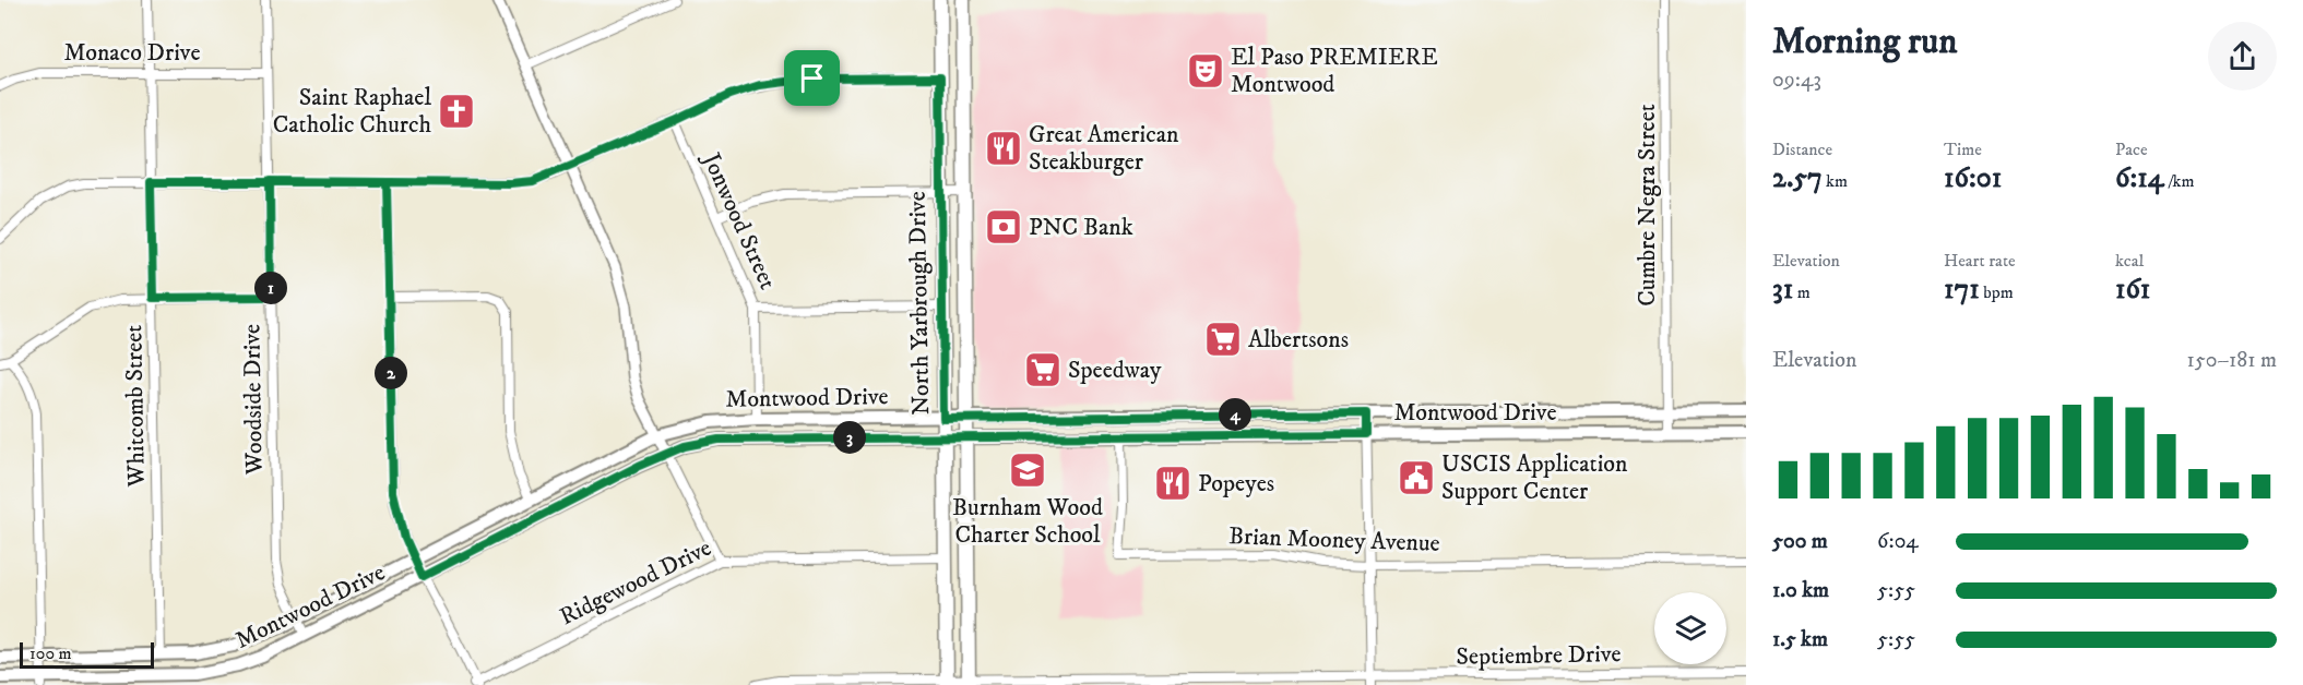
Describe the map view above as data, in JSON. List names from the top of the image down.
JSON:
{
  "streets": {
    "main road": ["North Yarbrough Drive", "Montwood Drive"],
    "street": [
      "Monaco Drive",
      "Cumbre Negra Street",
      "Jonwood Street",
      "Woodside Drive",
      "Whitcomb Street",
      "Brian Mooney Avenue",
      "Ridgewood Drive",
      "Septiembre Drive"
    ]
  },
  "crossings": [
    ["Monaco Drive", "Woodside Drive"],
    ["Monaco Drive", "Whitcomb Street"],
    ["Cumbre Negra Street", "Montwood Drive"],
    ["Jonwood Street", "Montwood Drive"],
    ["North Yarbrough Drive", "Montwood Drive"],
    ["North Yarbrough Drive", "Ridgewood Drive"],
    ["North Yarbrough Drive", "Septiembre Drive"],
    ["Montwood Drive", "Woodside Drive"],
    ["Montwood Drive", "Whitcomb Street"],
    ["Montwood Drive", "Brian Mooney Avenue"]
  ],
  "places": {
    "theatre": ["El Paso PREMIERE Montwood"],
    "church": ["Saint Raphael Catholic Church"],
    "restaurant": ["Great American Steakburger", "Popeyes"],
    "bank": ["PNC Bank"],
    "supermarket": ["Albertsons", "Speedway"],
    "school or university": ["Burnham Wood Charter School"],
    "public building": ["USCIS Application Support Center"]
  },
  "scale_bar": "100 m",
  "page": {
    "heading": ["Morning run", "09:43"],
    "stats": [
      ["Distance", "2.57 km"],
      ["Time", "16:01"],
      ["Pace", "6:14 /km"],
      ["Elevation", "31 m"],
      ["Heart rate", "171 bpm"],
      ["kcal", "161"]
    ],
    "pins": [
      "1",
      "2",
      "4",
      "3"
    ],
    "chart": ["Elevation", "150–181 m"],
    "list": [
      {
        "name": "500 m",
        "note": "6:04"
      },
      {
        "name": "1.0 km",
        "note": "5:55"
      },
      {
        "name": "1.5 km",
        "note": "5:55"
      }
    ],
    "scale": "100 m"
  }
}
